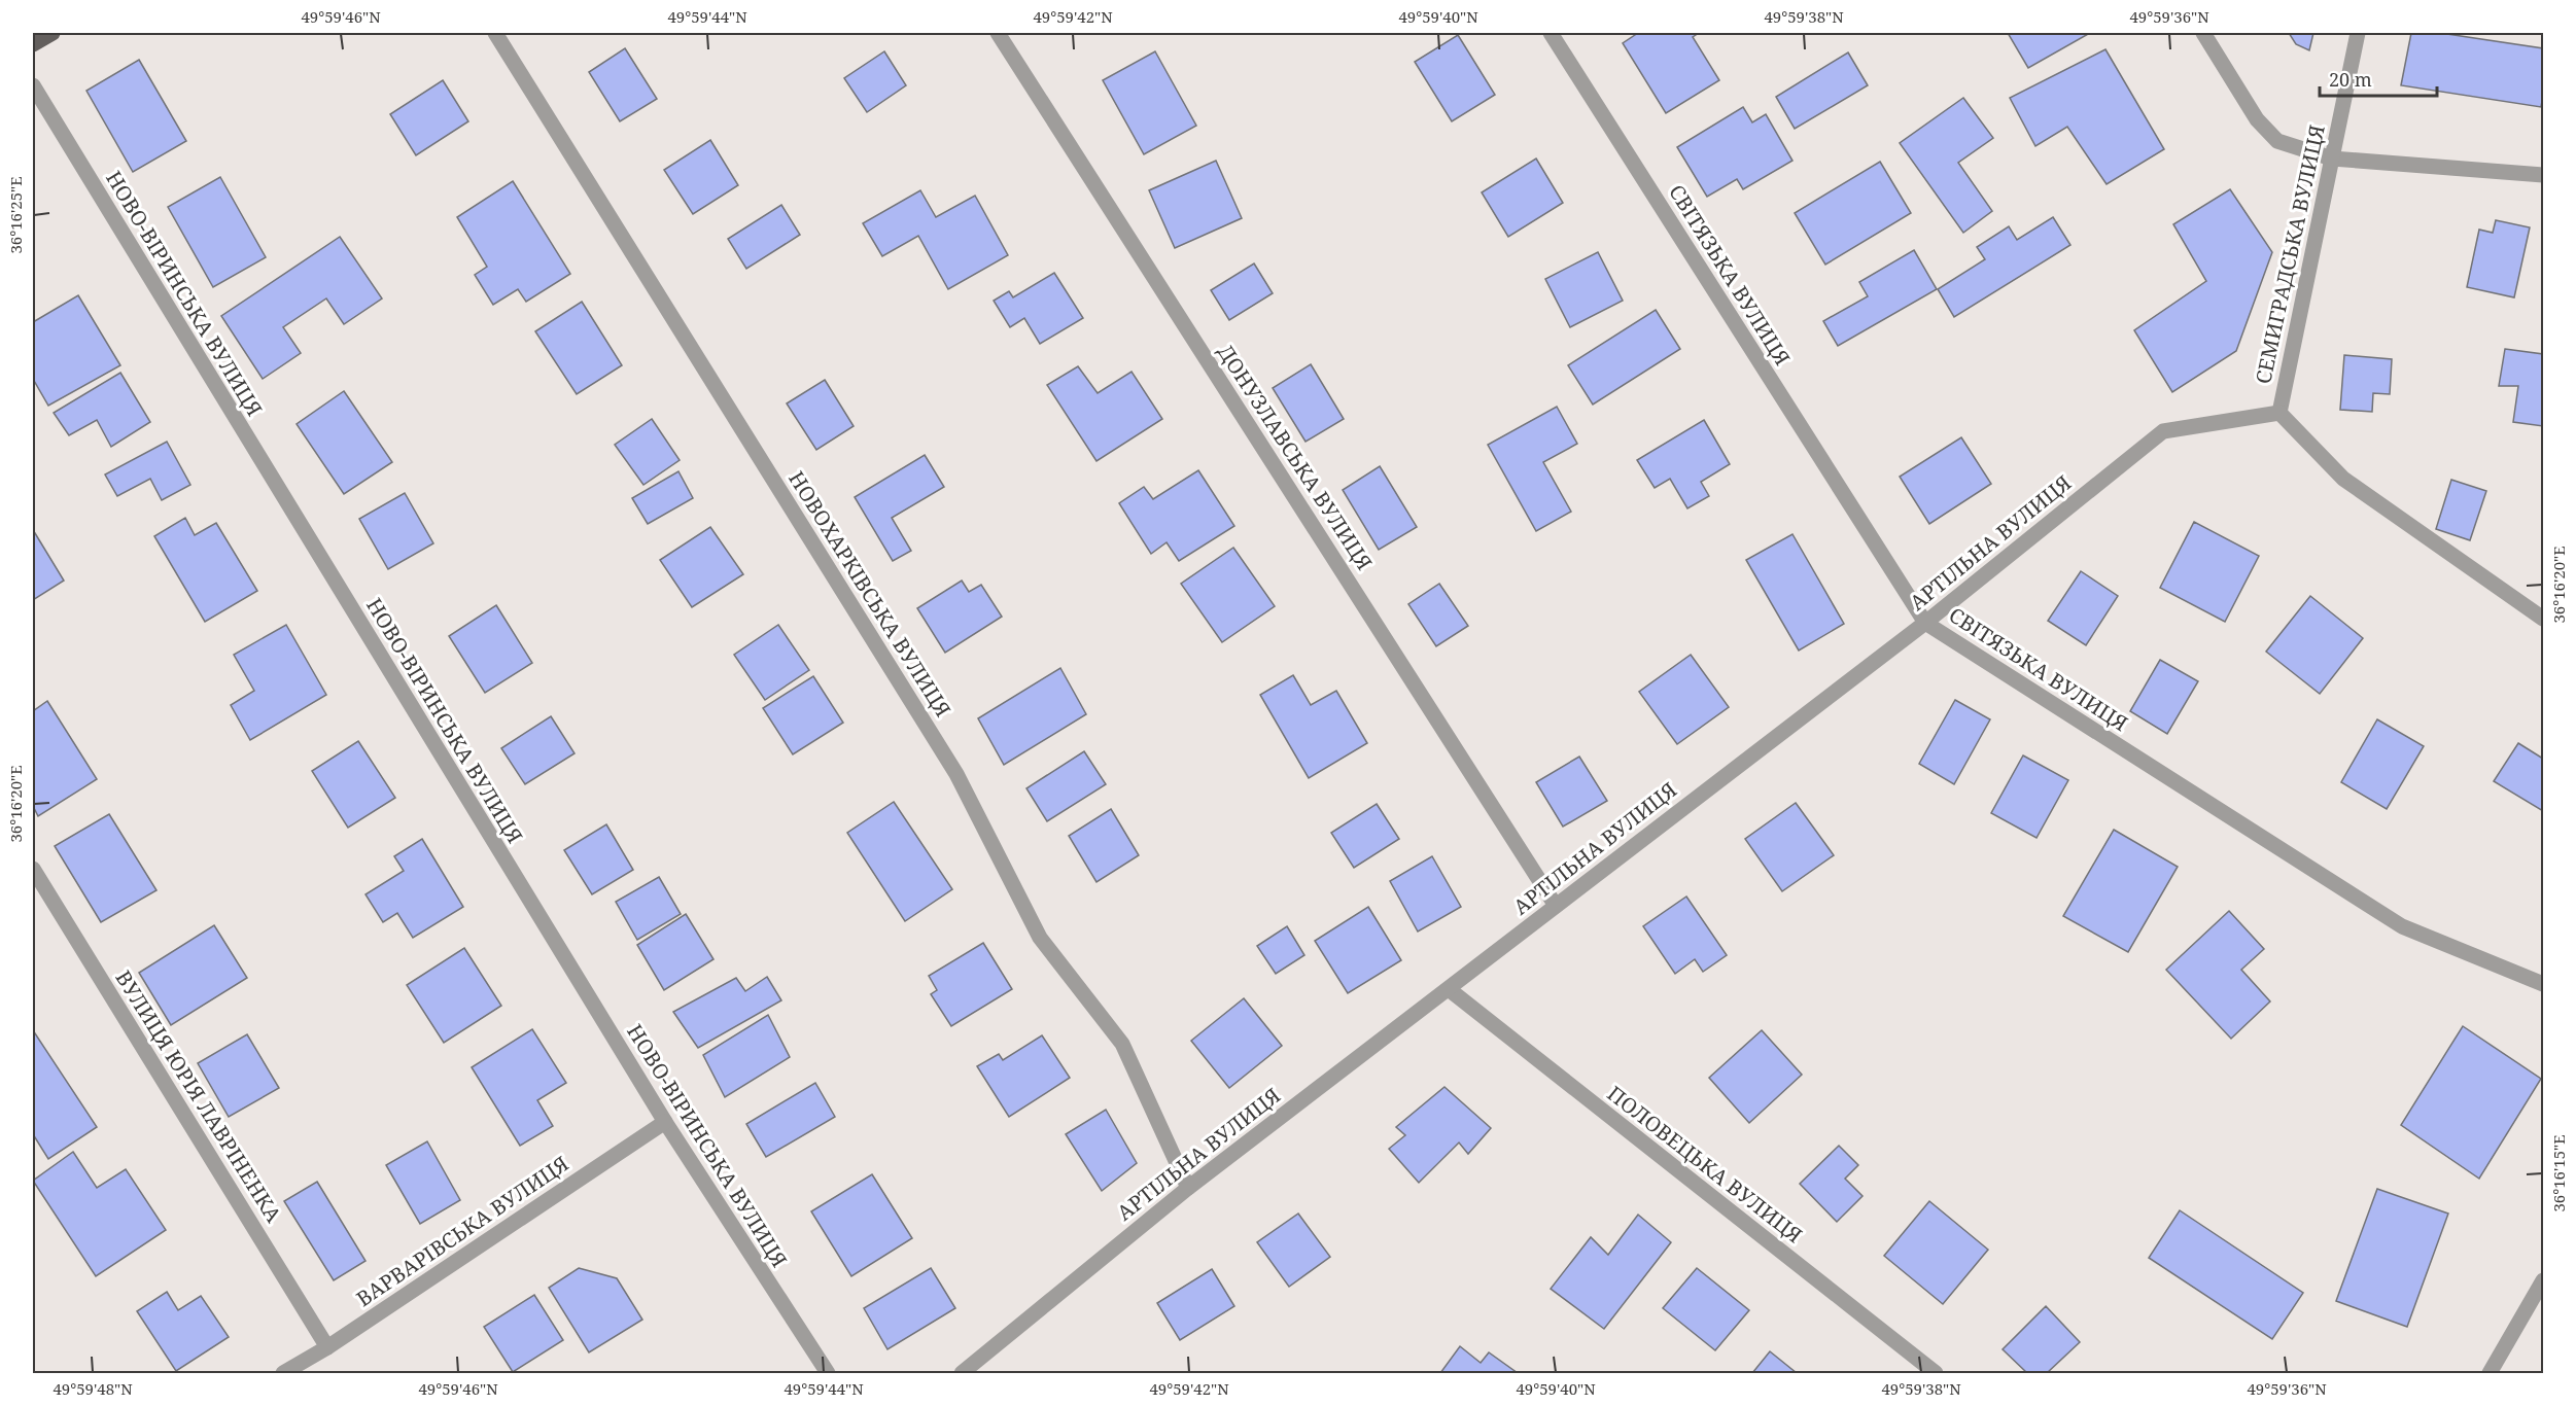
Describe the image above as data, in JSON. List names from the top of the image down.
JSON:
{
  "streets": {
    "street": [
      "СЕМИГРАДСЬКА ВУЛИЦЯ",
      "СВІТЯЗЬКА ВУЛИЦЯ",
      "НОВО-ВІРИНСЬКА ВУЛИЦЯ",
      "ДОНУЗЛАВСЬКА ВУЛИЦЯ",
      "АРТІЛЬНА ВУЛИЦЯ",
      "НОВОХАРКІВСЬКА ВУЛИЦЯ",
      "ВУЛИЦЯ ЮРІЯ ЛАВРІНЕНКА",
      "ПОЛОВЕЦЬКА ВУЛИЦЯ",
      "ВАРВАРІВСЬКА ВУЛИЦЯ"
    ]
  },
  "crossings": [
    ["СЕМИГРАДСЬКА ВУЛИЦЯ", "АРТІЛЬНА ВУЛИЦЯ"],
    ["СВІТЯЗЬКА ВУЛИЦЯ", "АРТІЛЬНА ВУЛИЦЯ"],
    ["НОВО-ВІРИНСЬКА ВУЛИЦЯ", "ВАРВАРІВСЬКА ВУЛИЦЯ"],
    ["ДОНУЗЛАВСЬКА ВУЛИЦЯ", "АРТІЛЬНА ВУЛИЦЯ"],
    ["АРТІЛЬНА ВУЛИЦЯ", "НОВОХАРКІВСЬКА ВУЛИЦЯ"],
    ["АРТІЛЬНА ВУЛИЦЯ", "ПОЛОВЕЦЬКА ВУЛИЦЯ"],
    ["ВУЛИЦЯ ЮРІЯ ЛАВРІНЕНКА", "ВАРВАРІВСЬКА ВУЛИЦЯ"]
  ],
  "scale_bar": "20 m",
  "coordinates": [
    "49°59'46\"N",
    "49°59'44\"N",
    "49°59'42\"N",
    "49°59'40\"N",
    "49°59'38\"N",
    "49°59'36\"N",
    "36°16'25\"E",
    "36°16'20\"E",
    "36°16'15\"E",
    "49°59'48\"N"
  ]
}
